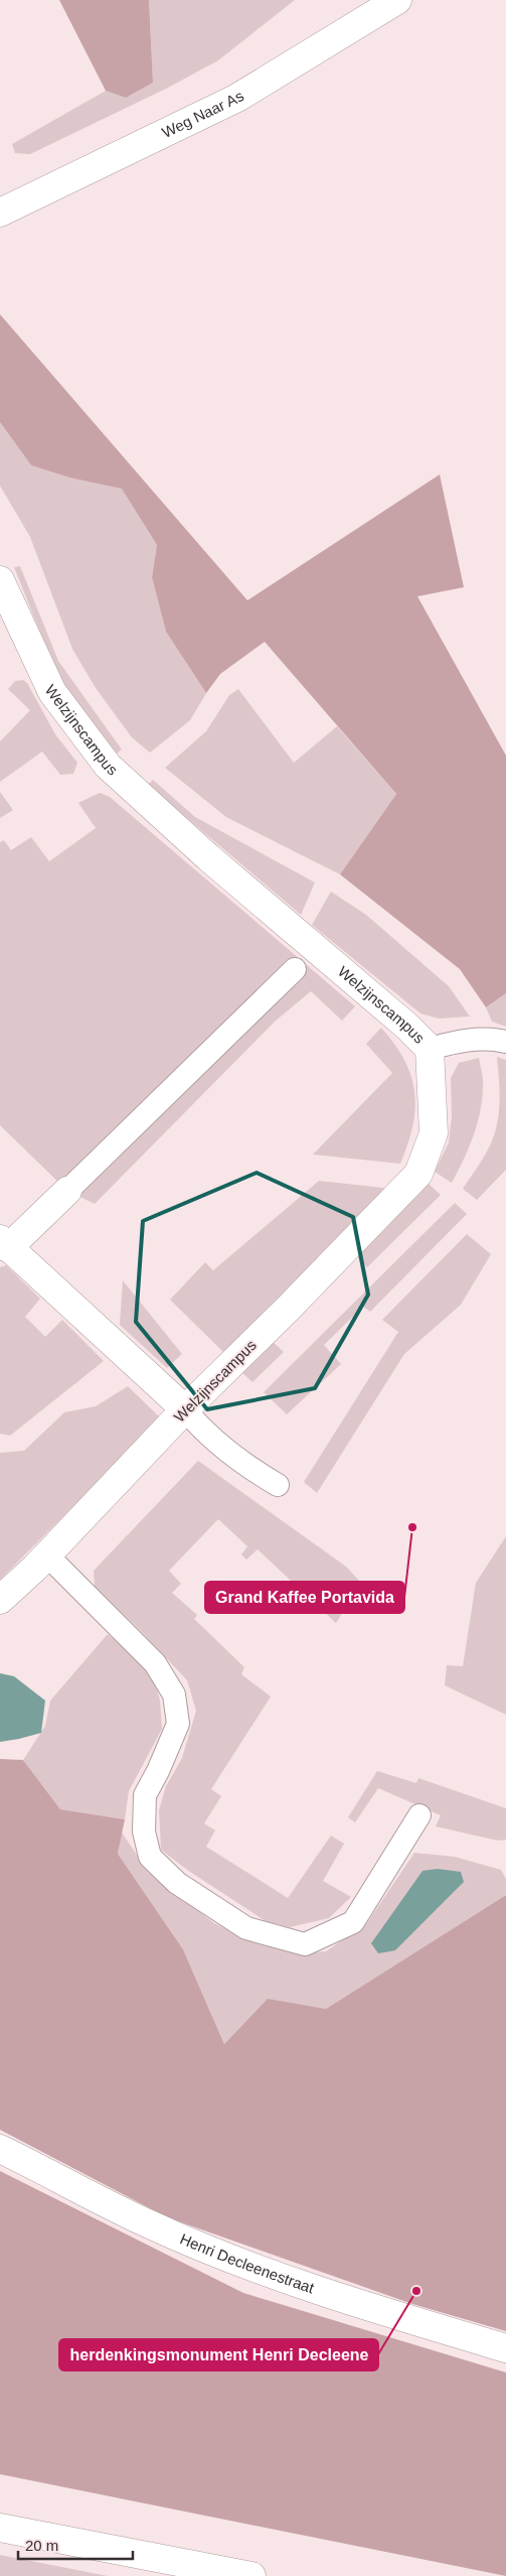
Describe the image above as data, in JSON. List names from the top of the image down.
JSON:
{
  "streets": {
    "street": ["Weg Naar As", "Welzijnscampus", "Henri Decleenestraat"]
  },
  "places": ["Grand Kaffee Portavida", "herdenkingsmonument Henri Decleene"],
  "scale_bar": "20 m"
}
